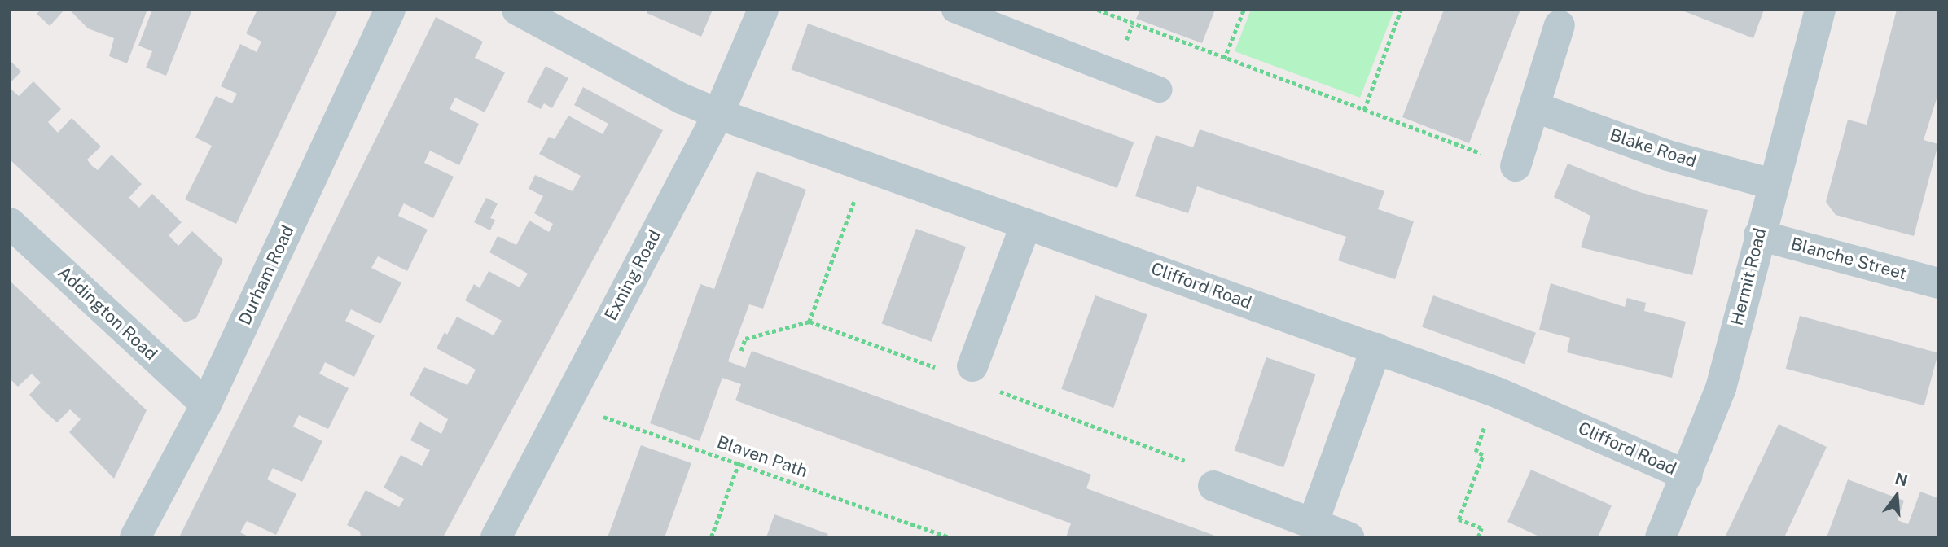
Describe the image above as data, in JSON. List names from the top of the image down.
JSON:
{
  "streets": {
    "street": [
      "Blake Road",
      "Blanche Street",
      "Durham Road",
      "Exning Road",
      "Hermit Road",
      "Clifford Road",
      "Addington Road"
    ],
    "path": ["Blaven Path"]
  },
  "crossings": [
    ["Blake Road", "Hermit Road"],
    ["Blanche Street", "Hermit Road"],
    ["Durham Road", "Addington Road"],
    ["Exning Road", "Clifford Road"],
    ["Exning Road", "Blaven Path"],
    ["Hermit Road", "Clifford Road"]
  ],
  "north": "top"
}
